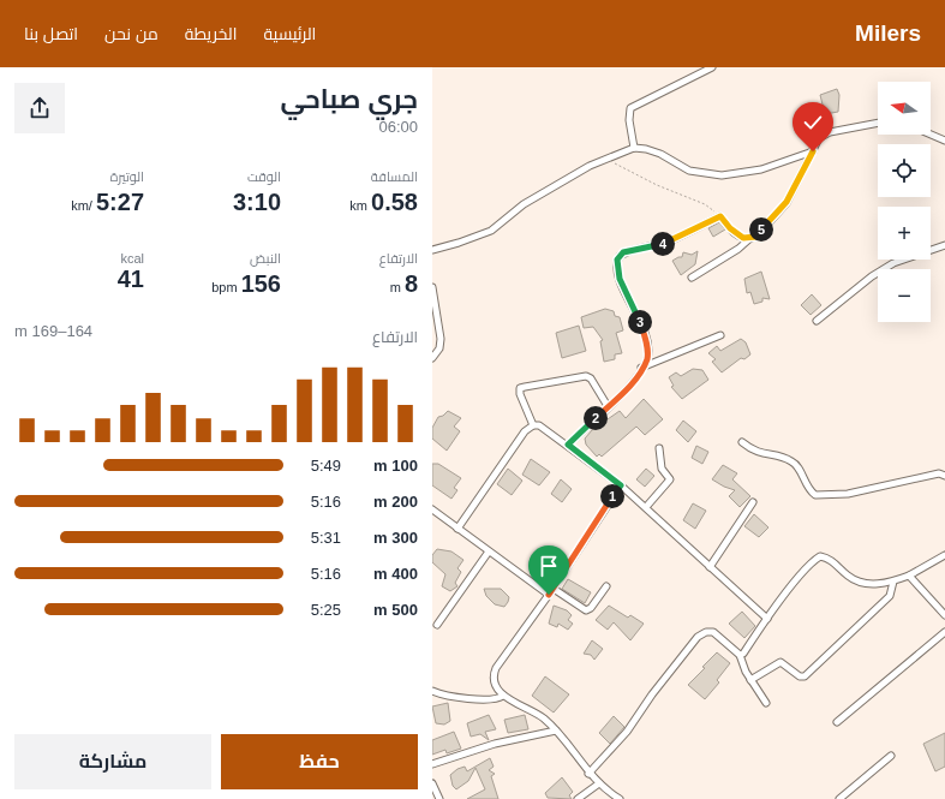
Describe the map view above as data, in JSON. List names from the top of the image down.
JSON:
{
  "north": "left",
  "page": {
    "header": "Milers",
    "nav": [
      "الرئيسية",
      "الخريطة",
      "من نحن",
      "اتصل بنا"
    ],
    "heading": ["جري صباحي", "06:00"],
    "map_buttons": ["+", "−"],
    "stats": [
      ["المسافة", "0.58 km"],
      ["الوقت", "3:10"],
      ["الوتيرة", "5:27 /km"],
      ["الارتفاع", "8 m"],
      ["النبض", "156 bpm"],
      ["kcal", "41"]
    ],
    "pins": [
      "5",
      "4",
      "3",
      "2",
      "1"
    ],
    "chart": ["الارتفاع", "164–169 m"],
    "list": [
      {
        "name": "100 m",
        "note": "5:49"
      },
      {
        "name": "200 m",
        "note": "5:16"
      },
      {
        "name": "300 m",
        "note": "5:31"
      },
      {
        "name": "400 m",
        "note": "5:16"
      },
      {
        "name": "500 m",
        "note": "5:25"
      }
    ],
    "buttons": ["حفظ", "مشاركة"]
  }
}
